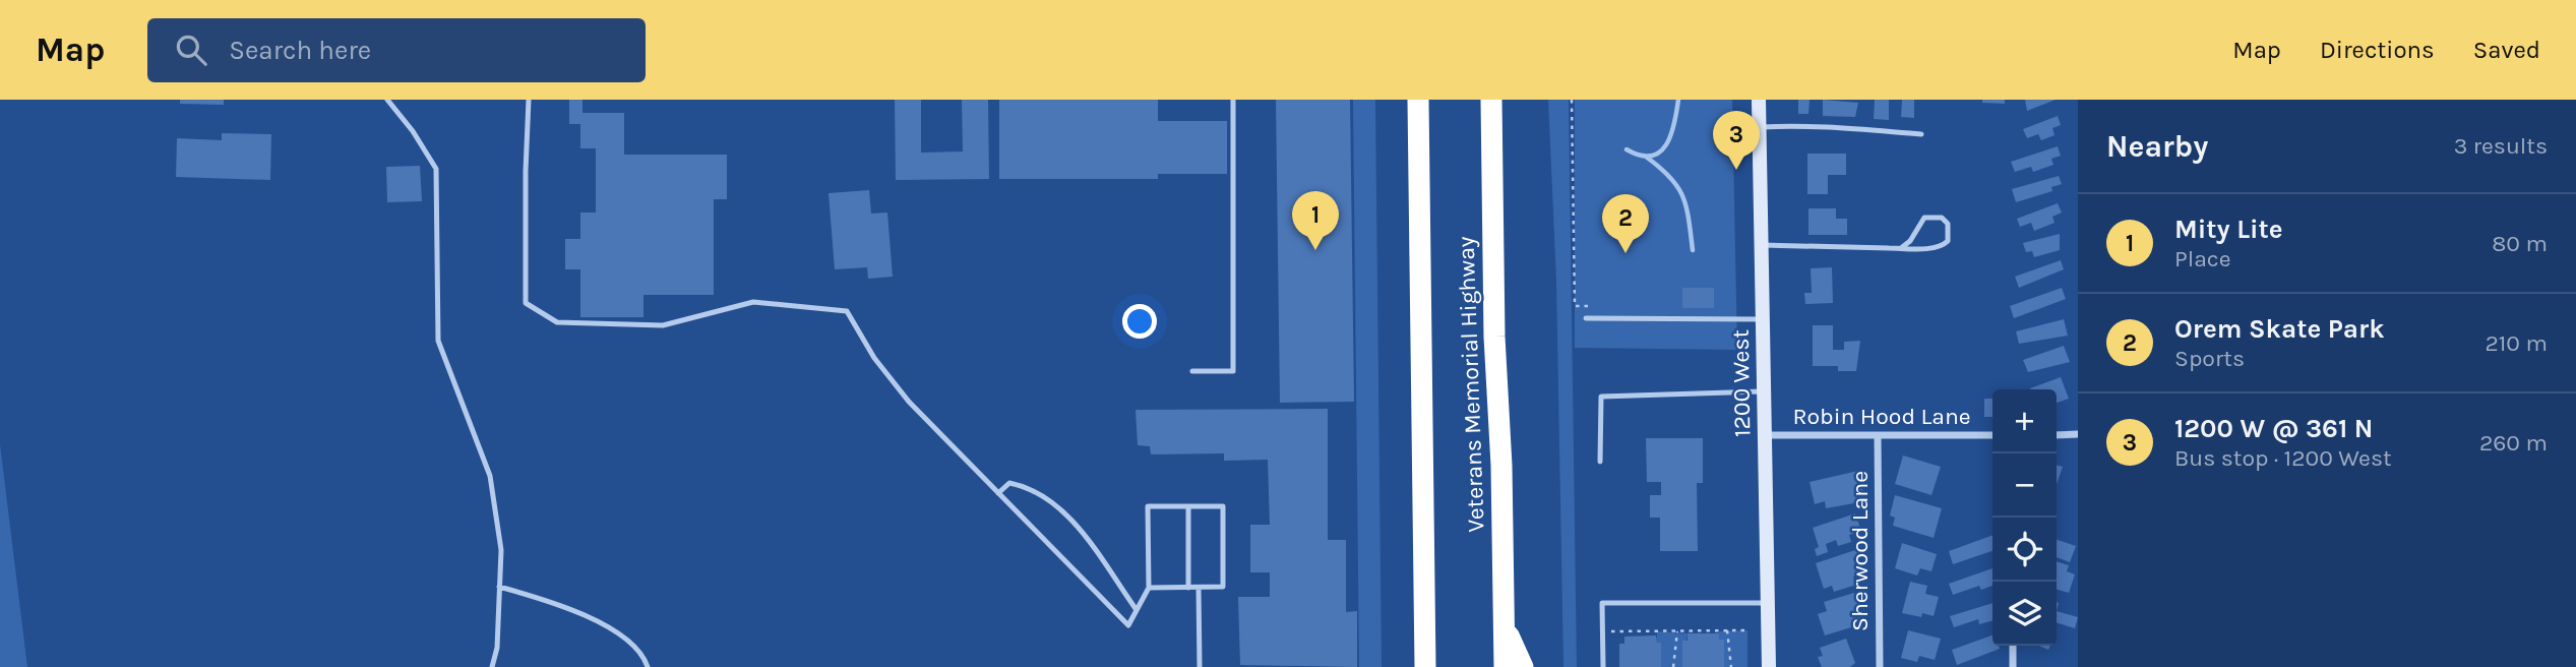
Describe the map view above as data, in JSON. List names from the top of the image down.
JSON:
{
  "streets": {
    "highway": ["Veterans Memorial Highway"],
    "street": ["1200 West", "Robin Hood Lane", "Sherwood Lane"]
  },
  "crossings": [
    ["1200 West", "Robin Hood Lane"],
    ["Robin Hood Lane", "Sherwood Lane"]
  ],
  "page": {
    "header": "Map",
    "search": "Search here",
    "nav": ["Map", "Directions", "Saved"],
    "heading": ["Nearby", "3 results"],
    "pins": ["3", "1", "2"],
    "list": [
      {
        "mark": "1",
        "name": "Mity Lite",
        "note": "Place",
        "value": "80 m"
      },
      {
        "mark": "2",
        "name": "Orem Skate Park",
        "note": "Sports",
        "value": "210 m"
      },
      {
        "mark": "3",
        "name": "1200 W @ 361 N",
        "note": "Bus stop · 1200 West",
        "value": "260 m"
      }
    ],
    "map_buttons": ["+", "−"]
  }
}
